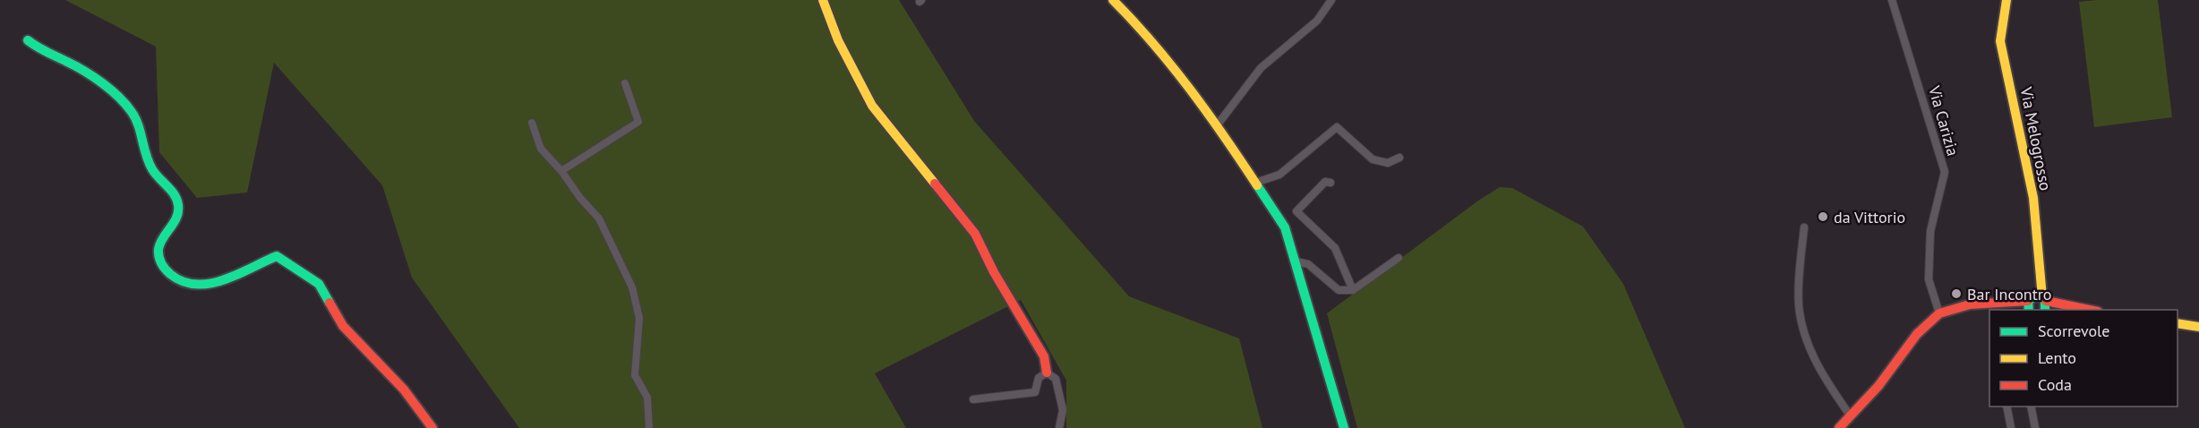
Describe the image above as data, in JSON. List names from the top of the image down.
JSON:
{
  "streets": {
    "street": ["Via Carizia", "Via Melogrosso"]
  },
  "places": ["da Vittorio", "Bar Incontro"],
  "legend": ["Scorrevole", "Lento", "Coda"]
}
